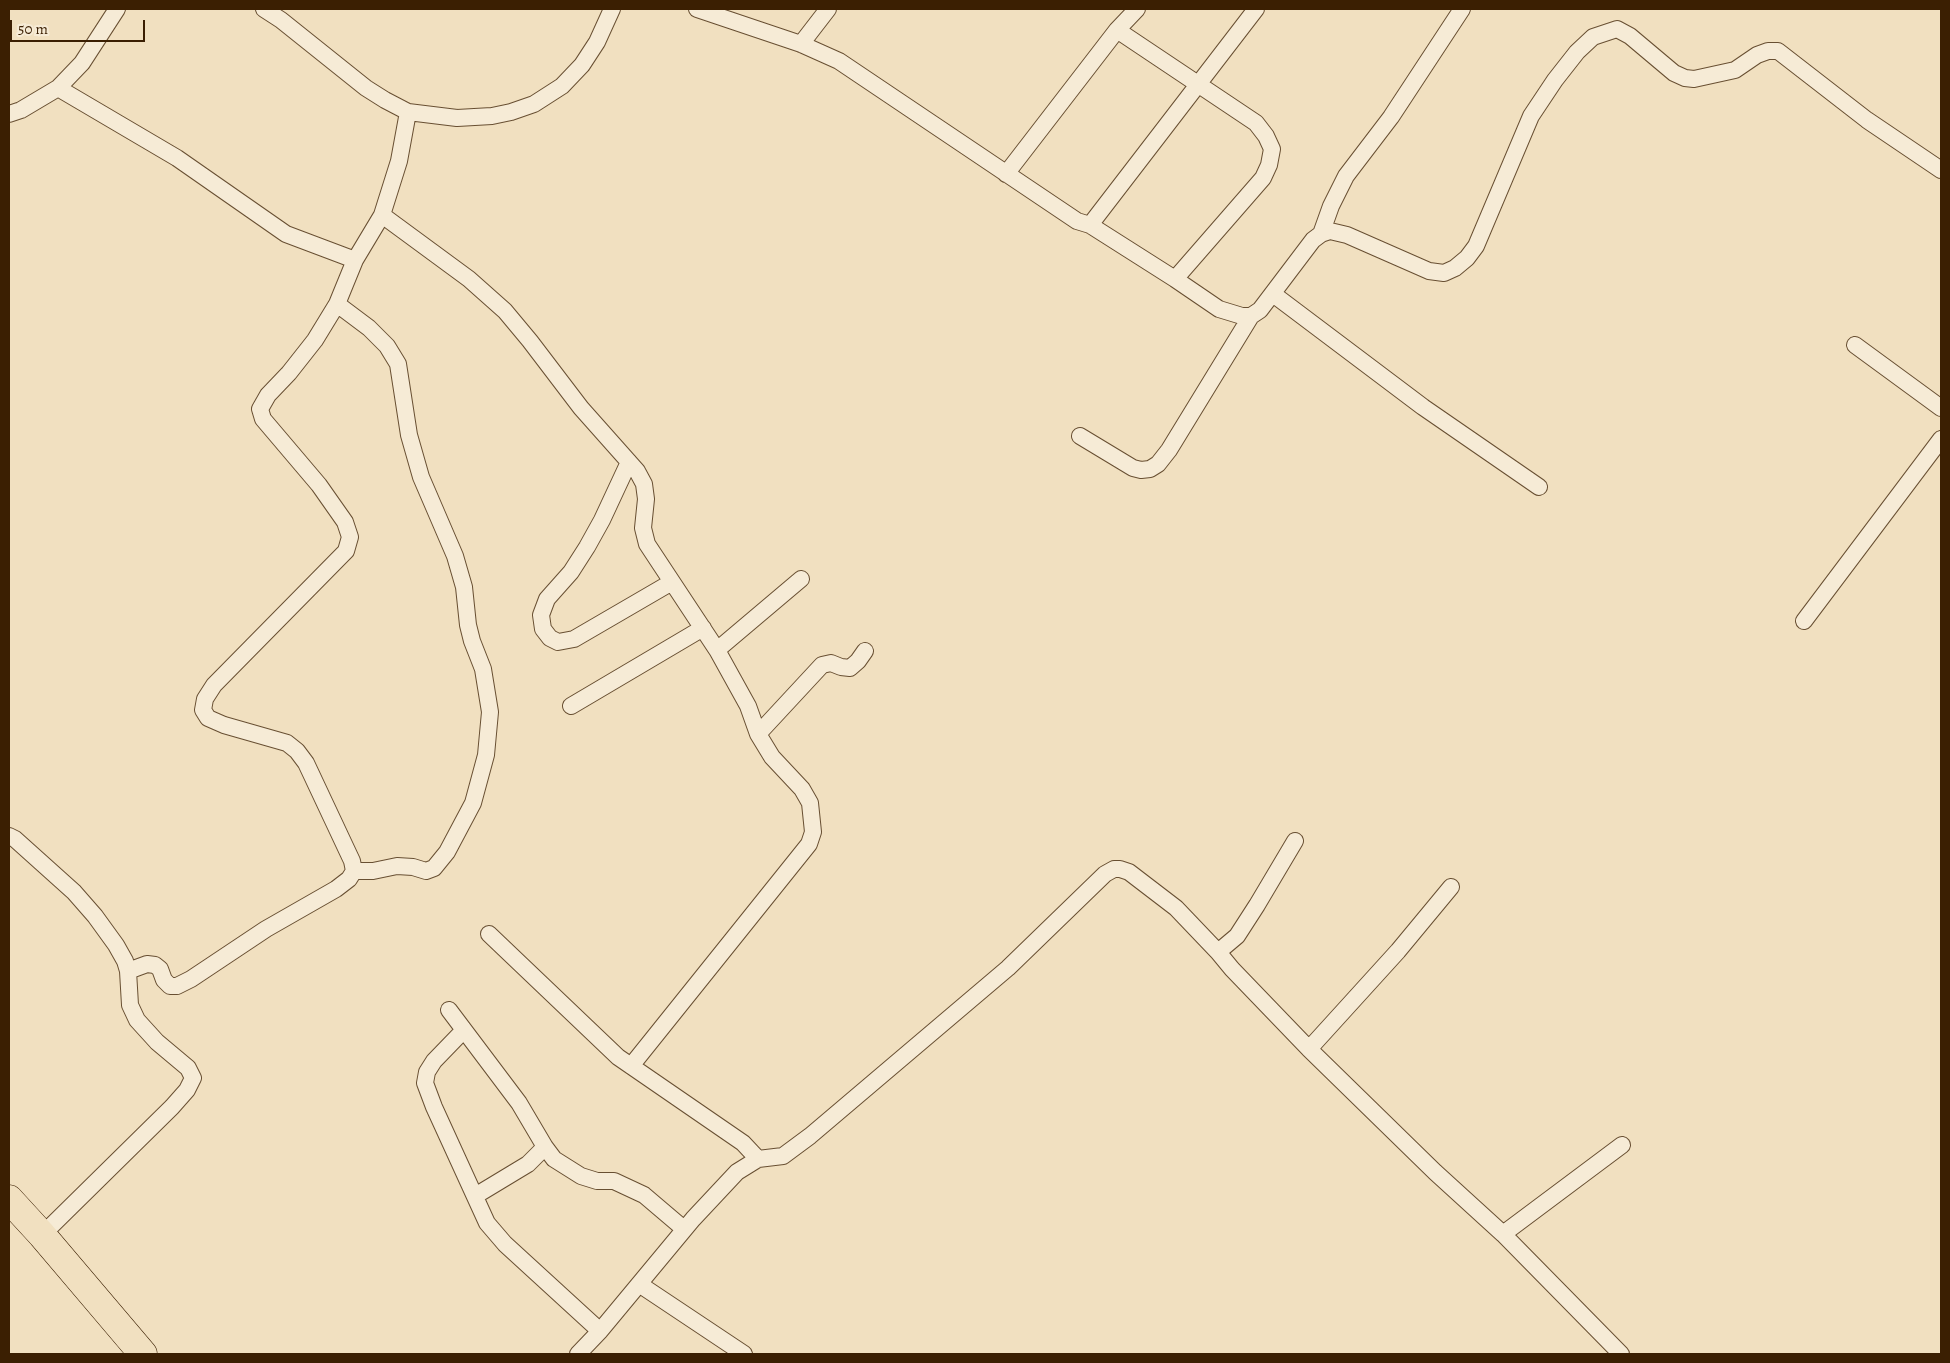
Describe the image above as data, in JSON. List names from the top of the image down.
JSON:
{
  "scale_bar": "50 m"
}
